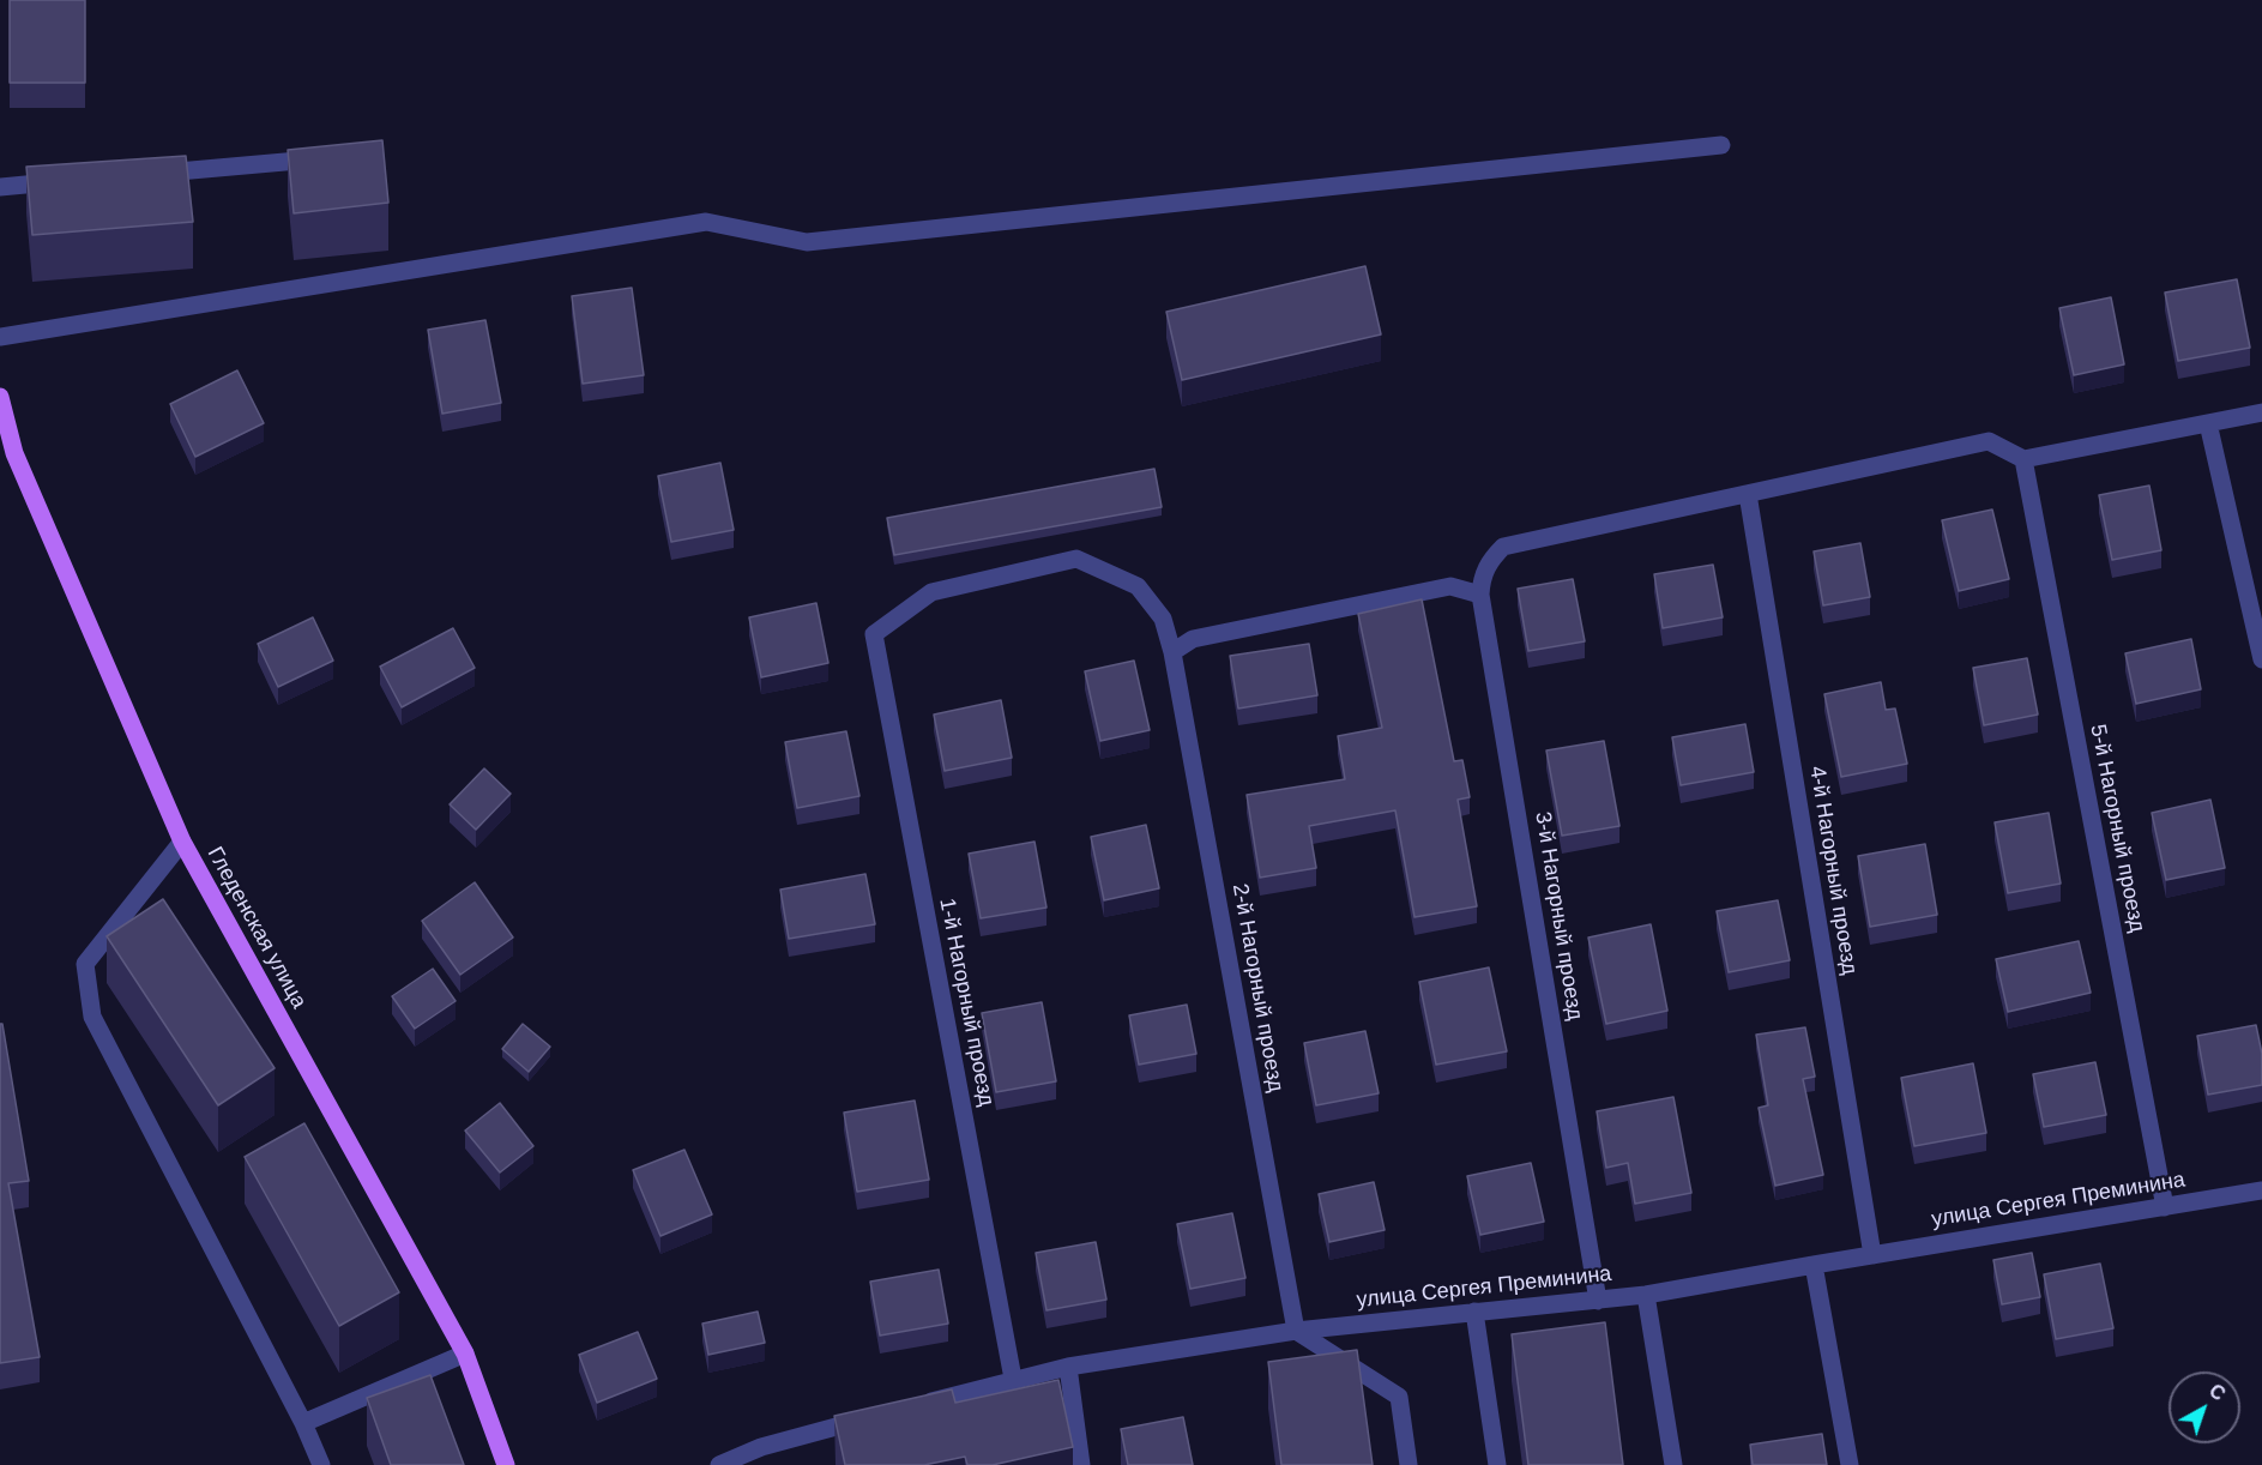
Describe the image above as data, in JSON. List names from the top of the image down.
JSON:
{
  "streets": {
    "main road": ["Гледенская улица"],
    "street": [
      "5-й Нагорный проезд",
      "4-й Нагорный проезд",
      "3-й Нагорный проезд",
      "2-й Нагорный проезд",
      "1-й Нагорный проезд",
      "улица Сергея Преминина"
    ]
  },
  "crossings": [
    ["5-й Нагорный проезд", "улица Сергея Преминина"],
    ["4-й Нагорный проезд", "3-й Нагорный проезд"],
    ["4-й Нагорный проезд", "улица Сергея Преминина"],
    ["3-й Нагорный проезд", "улица Сергея Преминина"],
    ["2-й Нагорный проезд", "1-й Нагорный проезд"],
    ["2-й Нагорный проезд", "улица Сергея Преминина"],
    ["1-й Нагорный проезд", "улица Сергея Преминина"]
  ],
  "north": "top right"
}
